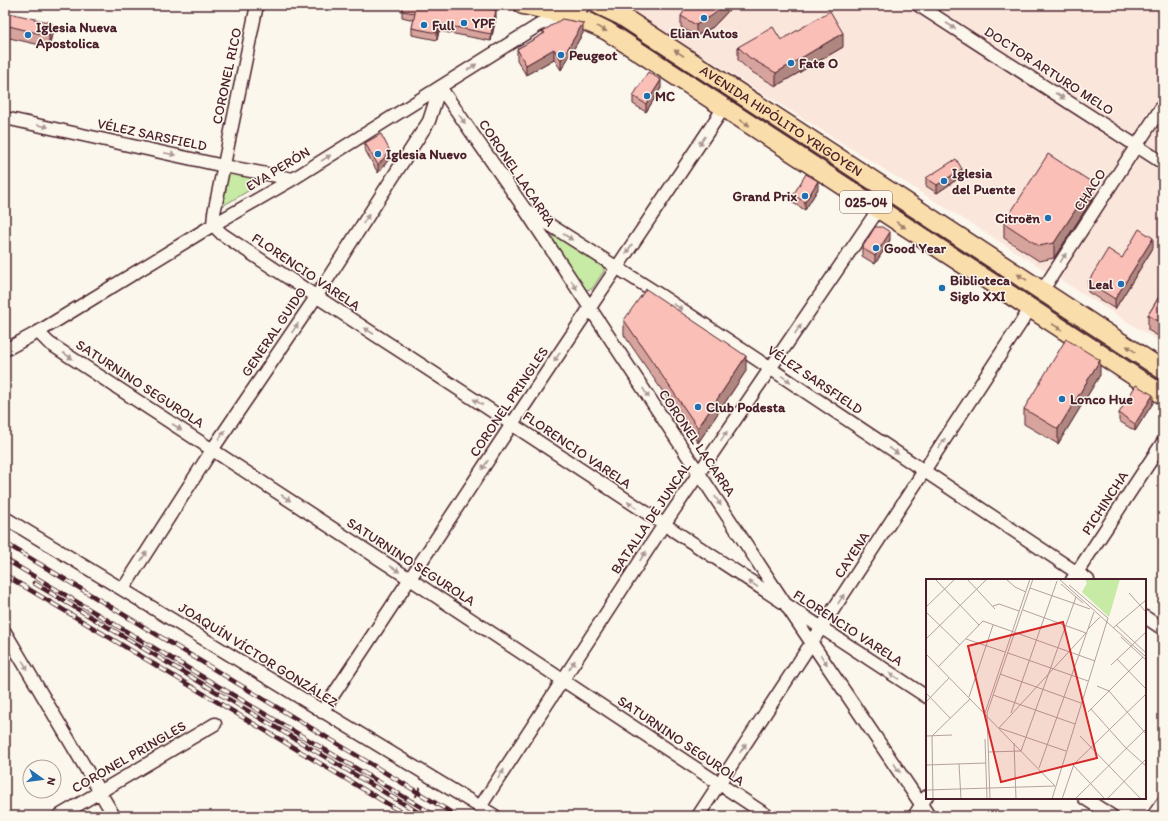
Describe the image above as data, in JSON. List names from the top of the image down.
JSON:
{
  "streets": {
    "main road": ["AVENIDA HIPÓLITO YRIGOYEN", "025-04"],
    "street": [
      "DOCTOR ARTURO MELO",
      "CORONEL RICO",
      "VÉLEZ SARSFIELD",
      "EVA PERÓN",
      "CORONEL LACARRA",
      "CHACO",
      "FLORENCIO VARELA",
      "GENERAL GUIDO",
      "SATURNINO SEGUROLA",
      "CORONEL PRINGLES",
      "PICHINCHA",
      "BATALLA DE JUNCAL",
      "CAYENA",
      "JOAQUÍN VÍCTOR GONZÁLEZ"
    ]
  },
  "crossings": [
    ["DOCTOR ARTURO MELO", "CHACO"],
    ["CORONEL RICO", "VÉLEZ SARSFIELD"],
    ["CORONEL RICO", "EVA PERÓN"],
    ["CORONEL RICO", "FLORENCIO VARELA"],
    ["AVENIDA HIPÓLITO YRIGOYEN", "EVA PERÓN"],
    ["AVENIDA HIPÓLITO YRIGOYEN", "CHACO"],
    ["AVENIDA HIPÓLITO YRIGOYEN", "CORONEL PRINGLES"],
    ["AVENIDA HIPÓLITO YRIGOYEN", "BATALLA DE JUNCAL"],
    ["AVENIDA HIPÓLITO YRIGOYEN", "CAYENA"],
    ["VÉLEZ SARSFIELD", "EVA PERÓN"],
    ["VÉLEZ SARSFIELD", "CORONEL LACARRA"],
    ["VÉLEZ SARSFIELD", "CORONEL PRINGLES"],
    ["VÉLEZ SARSFIELD", "PICHINCHA"],
    ["VÉLEZ SARSFIELD", "BATALLA DE JUNCAL"],
    ["VÉLEZ SARSFIELD", "CAYENA"],
    ["EVA PERÓN", "CORONEL LACARRA"],
    ["EVA PERÓN", "FLORENCIO VARELA"],
    ["EVA PERÓN", "GENERAL GUIDO"],
    ["EVA PERÓN", "SATURNINO SEGUROLA"],
    ["CORONEL LACARRA", "FLORENCIO VARELA"],
    ["CORONEL LACARRA", "GENERAL GUIDO"],
    ["CORONEL LACARRA", "CORONEL PRINGLES"],
    ["CORONEL LACARRA", "BATALLA DE JUNCAL"],
    ["CORONEL LACARRA", "CAYENA"],
    ["FLORENCIO VARELA", "GENERAL GUIDO"],
    ["FLORENCIO VARELA", "CORONEL PRINGLES"],
    ["FLORENCIO VARELA", "BATALLA DE JUNCAL"],
    ["FLORENCIO VARELA", "CAYENA"],
    ["GENERAL GUIDO", "SATURNINO SEGUROLA"],
    ["GENERAL GUIDO", "JOAQUÍN VÍCTOR GONZÁLEZ"],
    ["SATURNINO SEGUROLA", "CORONEL PRINGLES"],
    ["SATURNINO SEGUROLA", "BATALLA DE JUNCAL"],
    ["SATURNINO SEGUROLA", "CAYENA"],
    ["CORONEL PRINGLES", "JOAQUÍN VÍCTOR GONZÁLEZ"],
    ["BATALLA DE JUNCAL", "JOAQUÍN VÍCTOR GONZÁLEZ"]
  ],
  "one_way": [
    "DOCTOR ARTURO MELO",
    "VÉLEZ SARSFIELD",
    "EVA PERÓN",
    "CORONEL LACARRA",
    "CHACO",
    "FLORENCIO VARELA",
    "GENERAL GUIDO",
    "SATURNINO SEGUROLA",
    "CORONEL PRINGLES",
    "BATALLA DE JUNCAL",
    "CAYENA"
  ],
  "places": [
    "Elian Autos",
    "YPF",
    "Full",
    "Iglesia Nueva Apostolica",
    "Peugeot",
    "Fate O",
    "MC",
    "Iglesia Nuevo",
    "Iglesia del Puente",
    "Grand Prix",
    "Citroën",
    "Good Year",
    "Leal",
    "Biblioteca Siglo XXI",
    "Lonco Hue",
    "Club Podesta"
  ],
  "north": "right"
}
